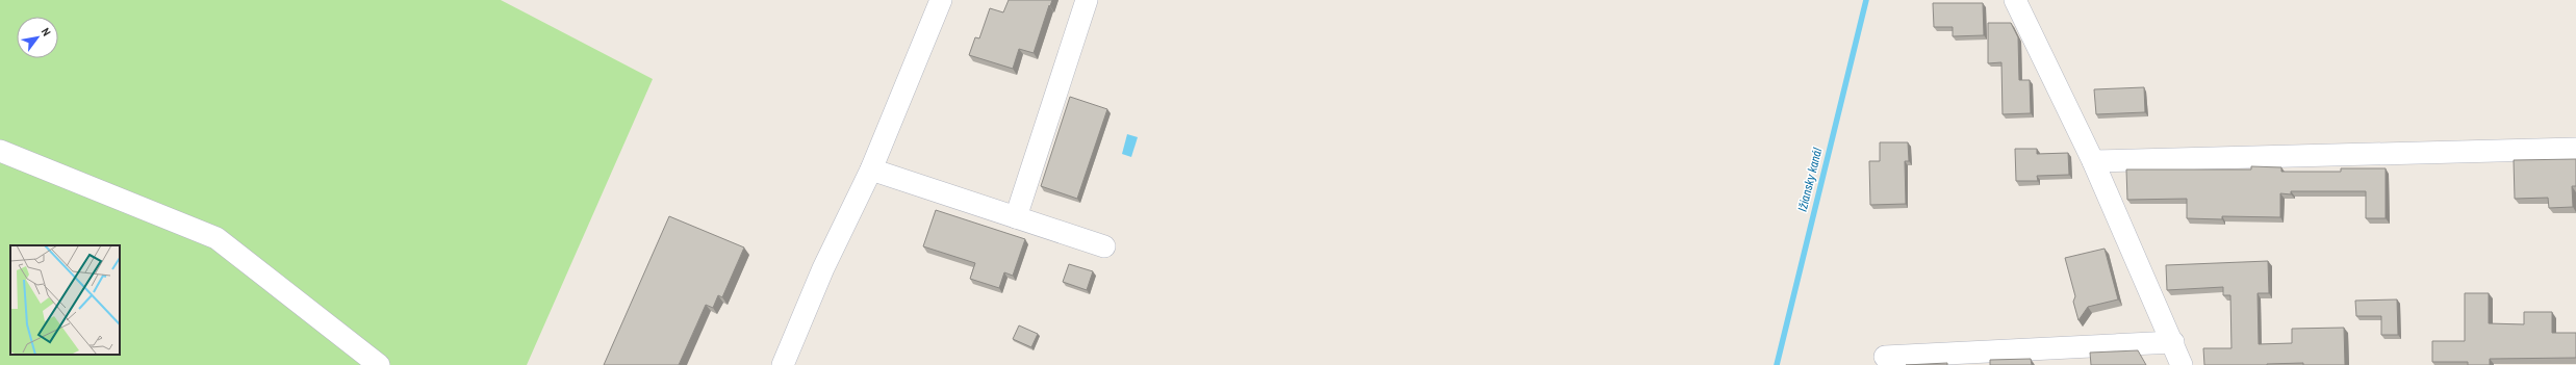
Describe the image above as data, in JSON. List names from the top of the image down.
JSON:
{
  "water": ["Ižiansky kanál"],
  "north": "top right"
}
